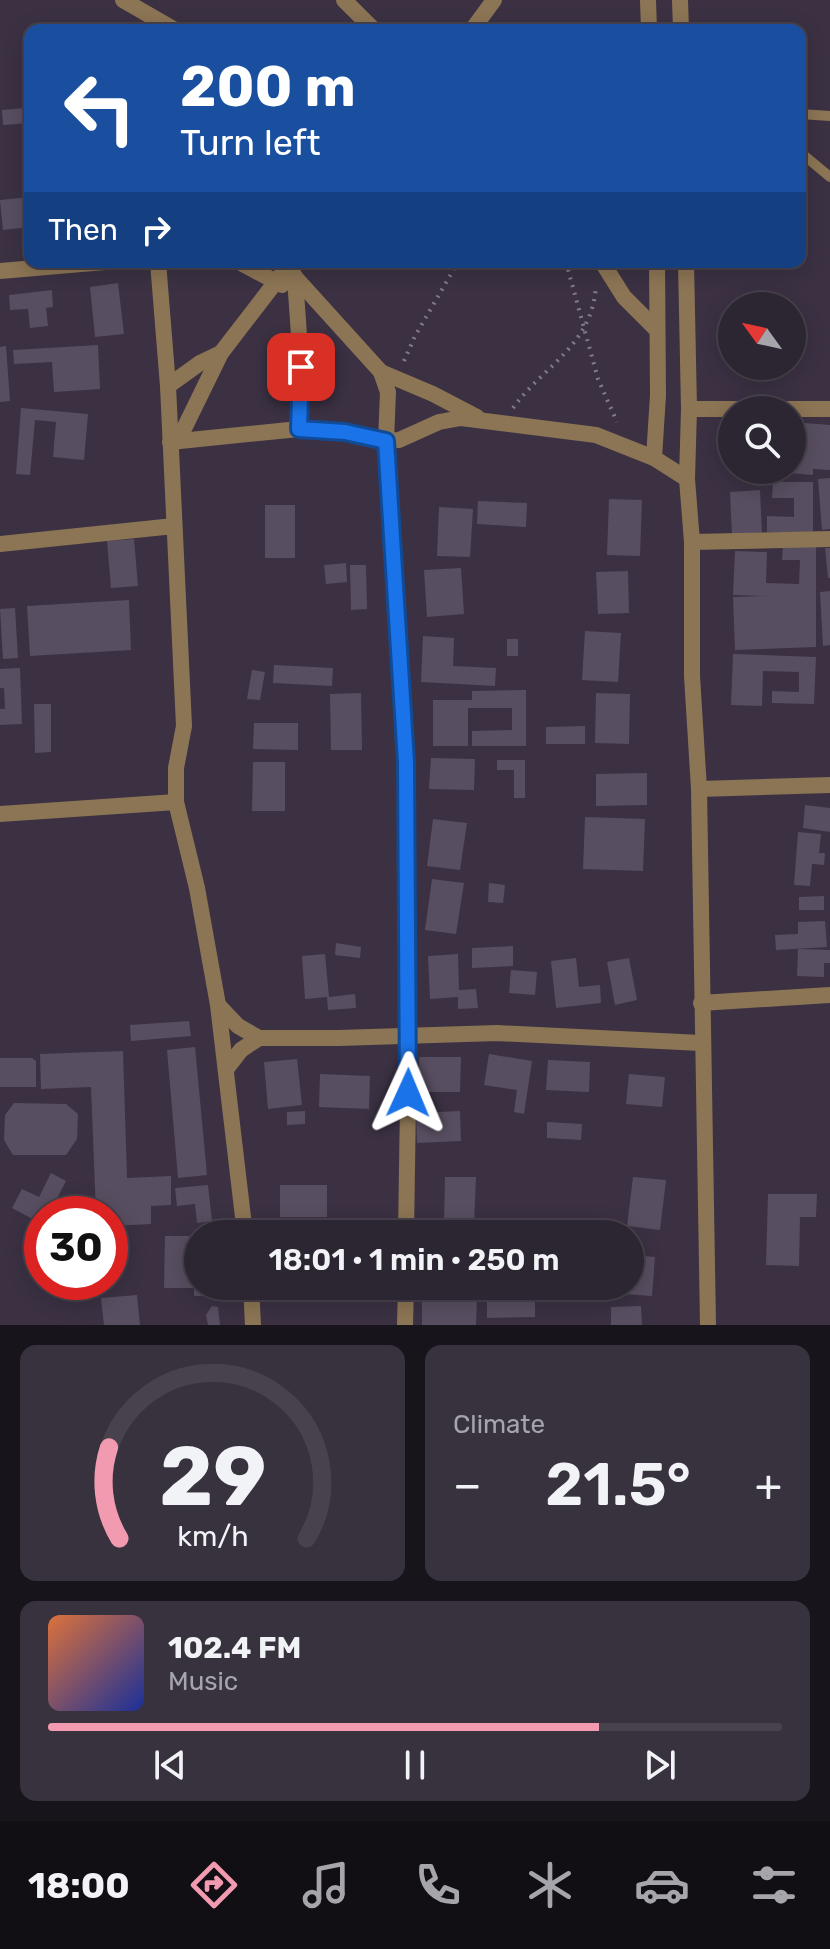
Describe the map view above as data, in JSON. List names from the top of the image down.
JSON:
{
  "north": "top left",
  "page": {
    "turn": ["200 m", "Turn left"],
    "then": "Then",
    "limit": "30",
    "trip": "18:01 · 1 min · 250 m",
    "tile": "Climate",
    "heat": ["−", "21.5°", "+"],
    "song": ["102.4 FM", "Music"],
    "tabs": "18:00",
    "gauge": ["29", "km/h"]
  }
}
